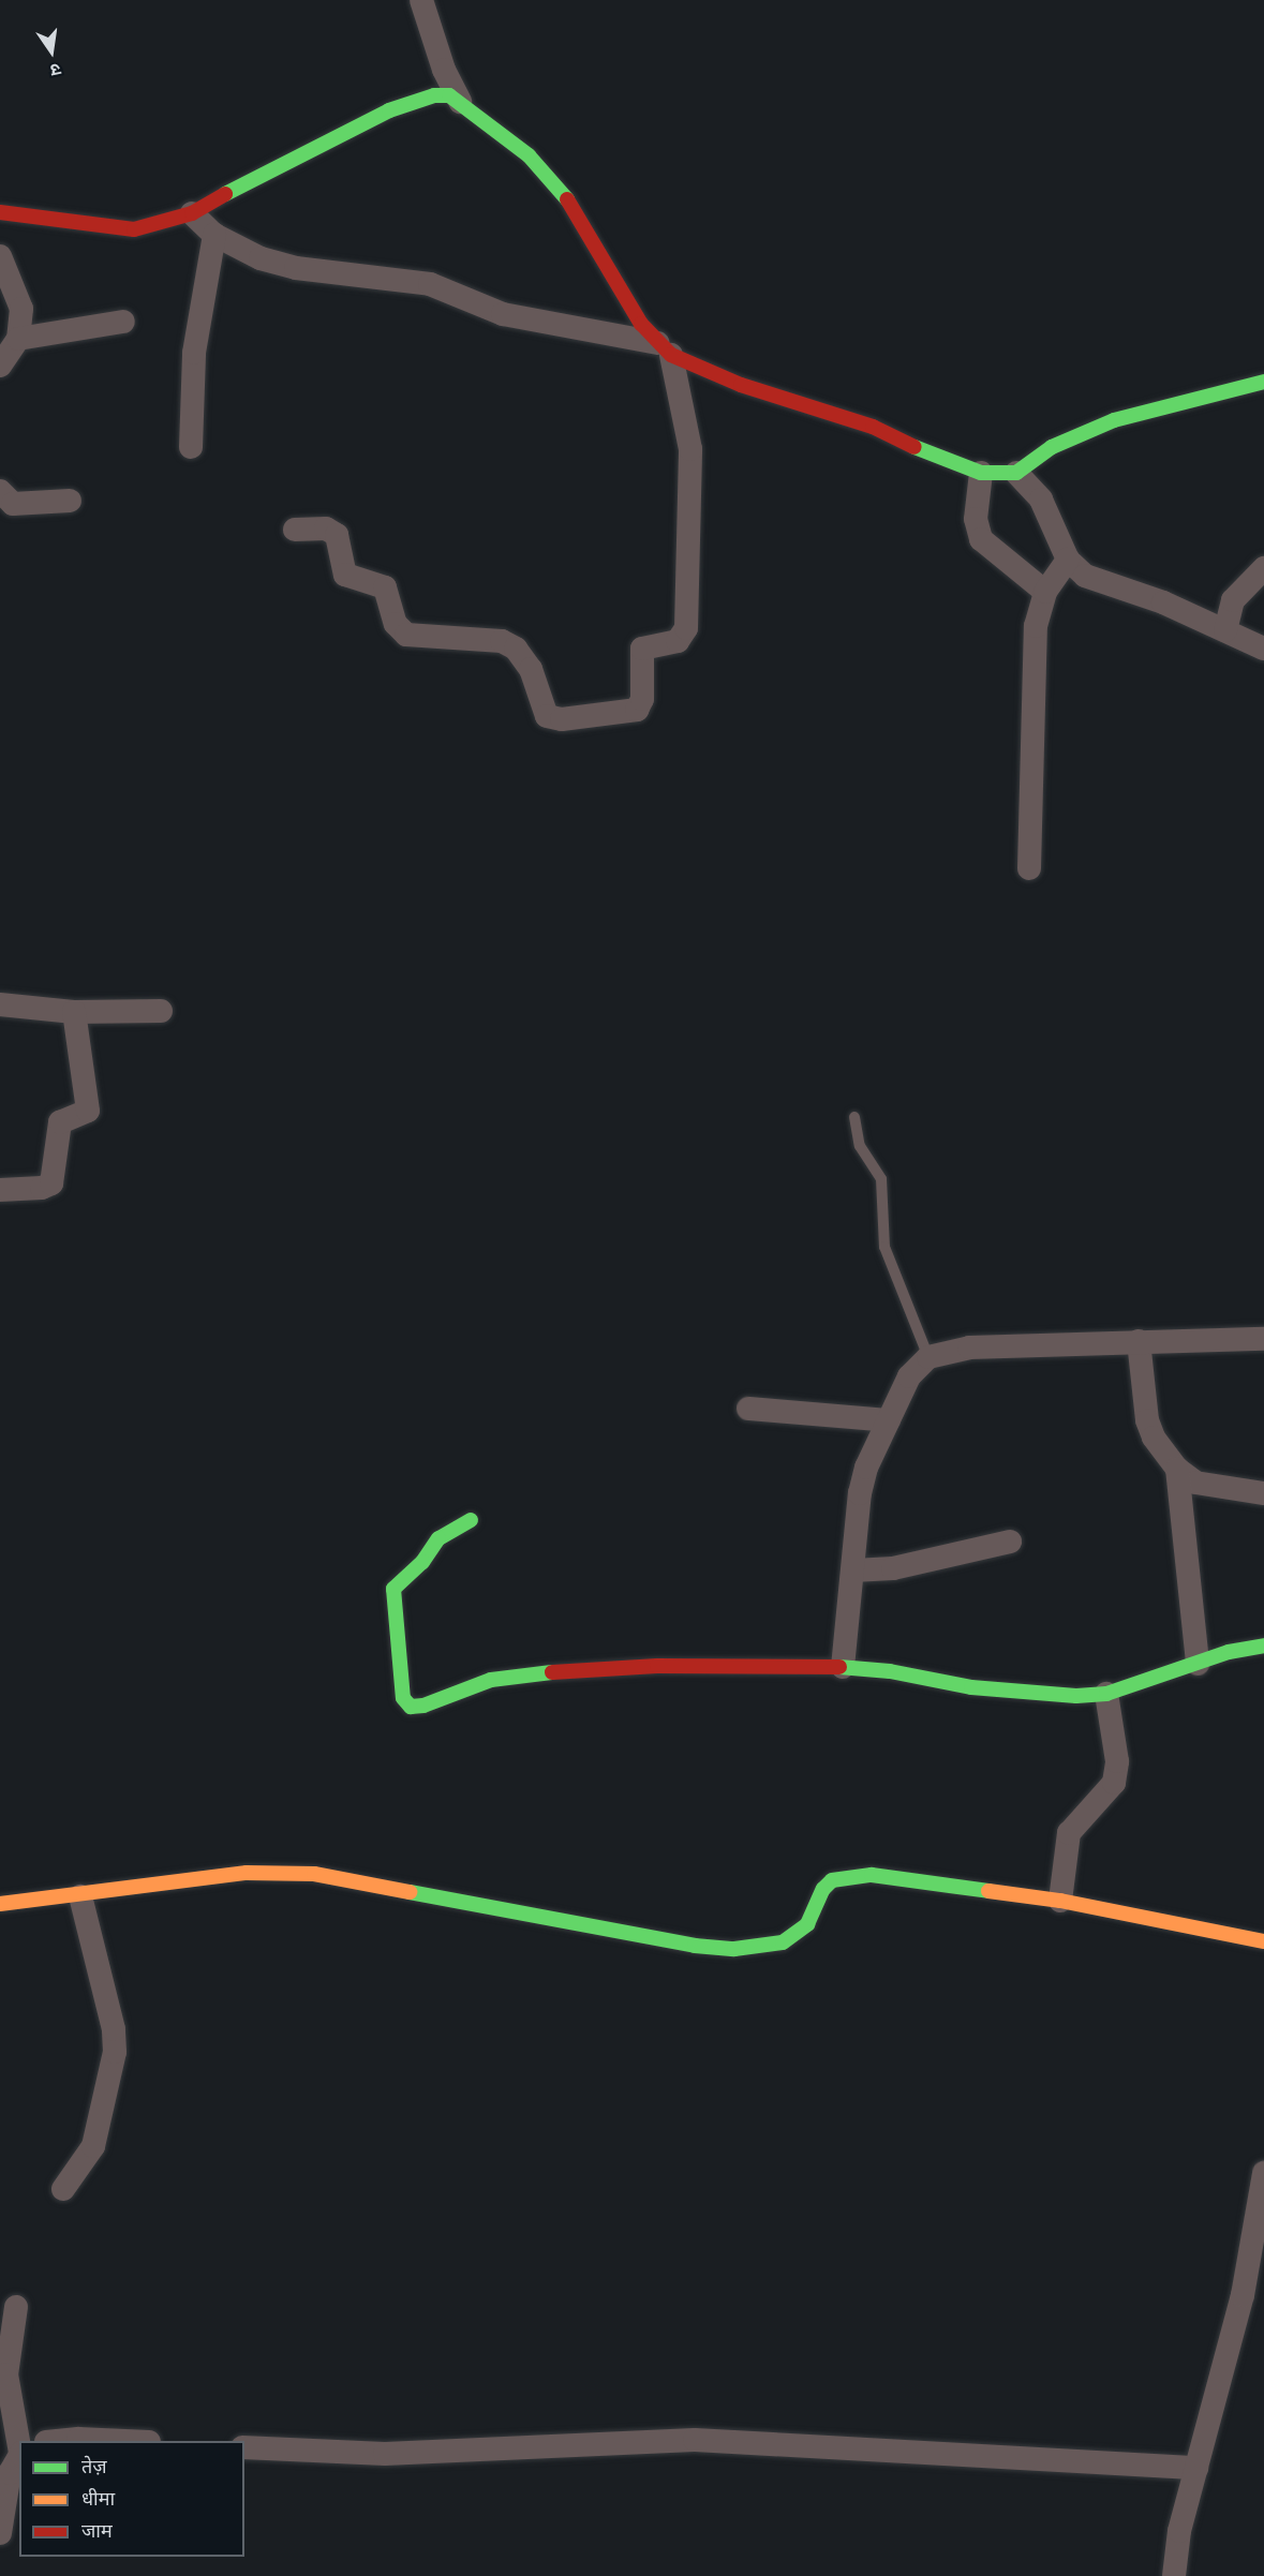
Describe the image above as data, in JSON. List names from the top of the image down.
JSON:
{
  "legend": ["तेज़", "धीमा", "जाम"],
  "north": "bottom"
}
